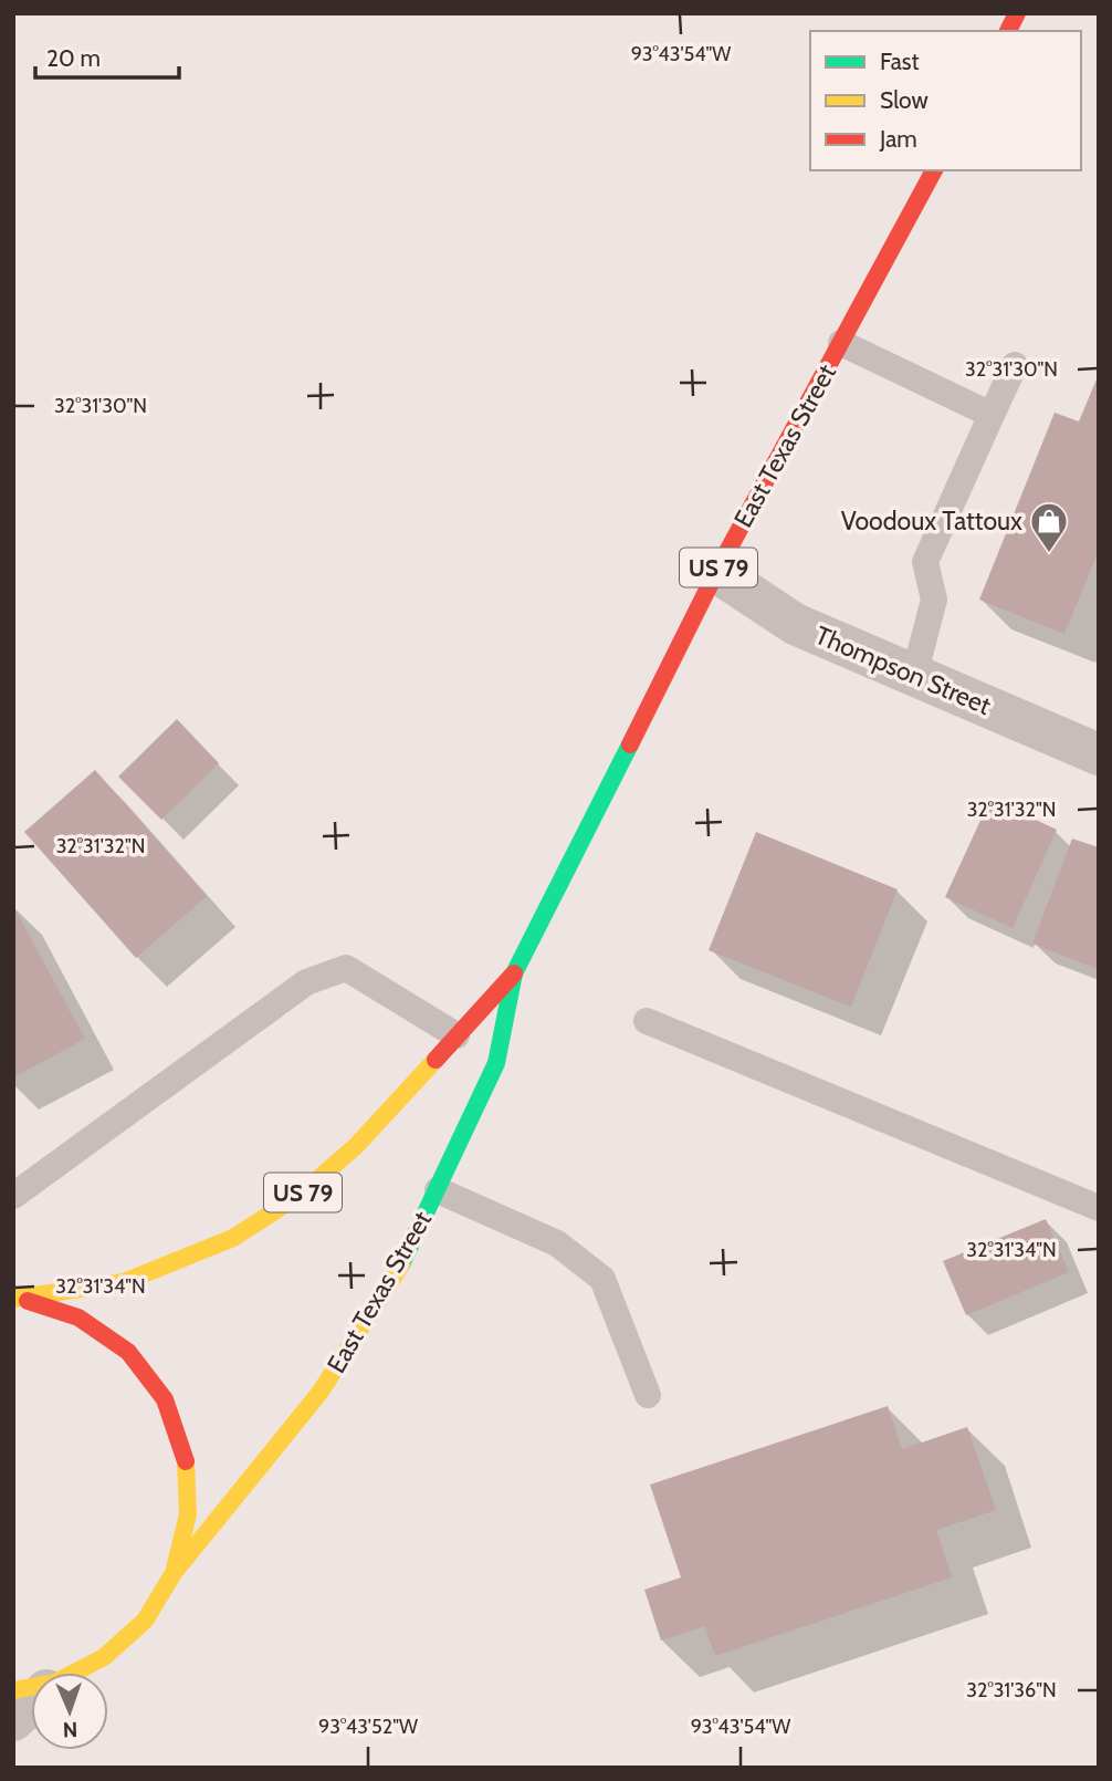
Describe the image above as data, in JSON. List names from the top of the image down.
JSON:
{
  "streets": {
    "main road": ["East Texas Street", "US 79"],
    "street": ["Thompson Street"]
  },
  "crossings": [
    ["East Texas Street", "Thompson Street"]
  ],
  "places": {
    "shop": ["Voodoux Tattoux"]
  },
  "legend": ["Fast", "Slow", "Jam"],
  "scale_bar": "20 m",
  "north": "bottom",
  "coordinates": [
    "93°43'54\"W",
    "32°31'30\"N",
    "32°31'32\"N",
    "32°31'34\"N",
    "32°31'36\"N",
    "93°43'52\"W"
  ]
}
